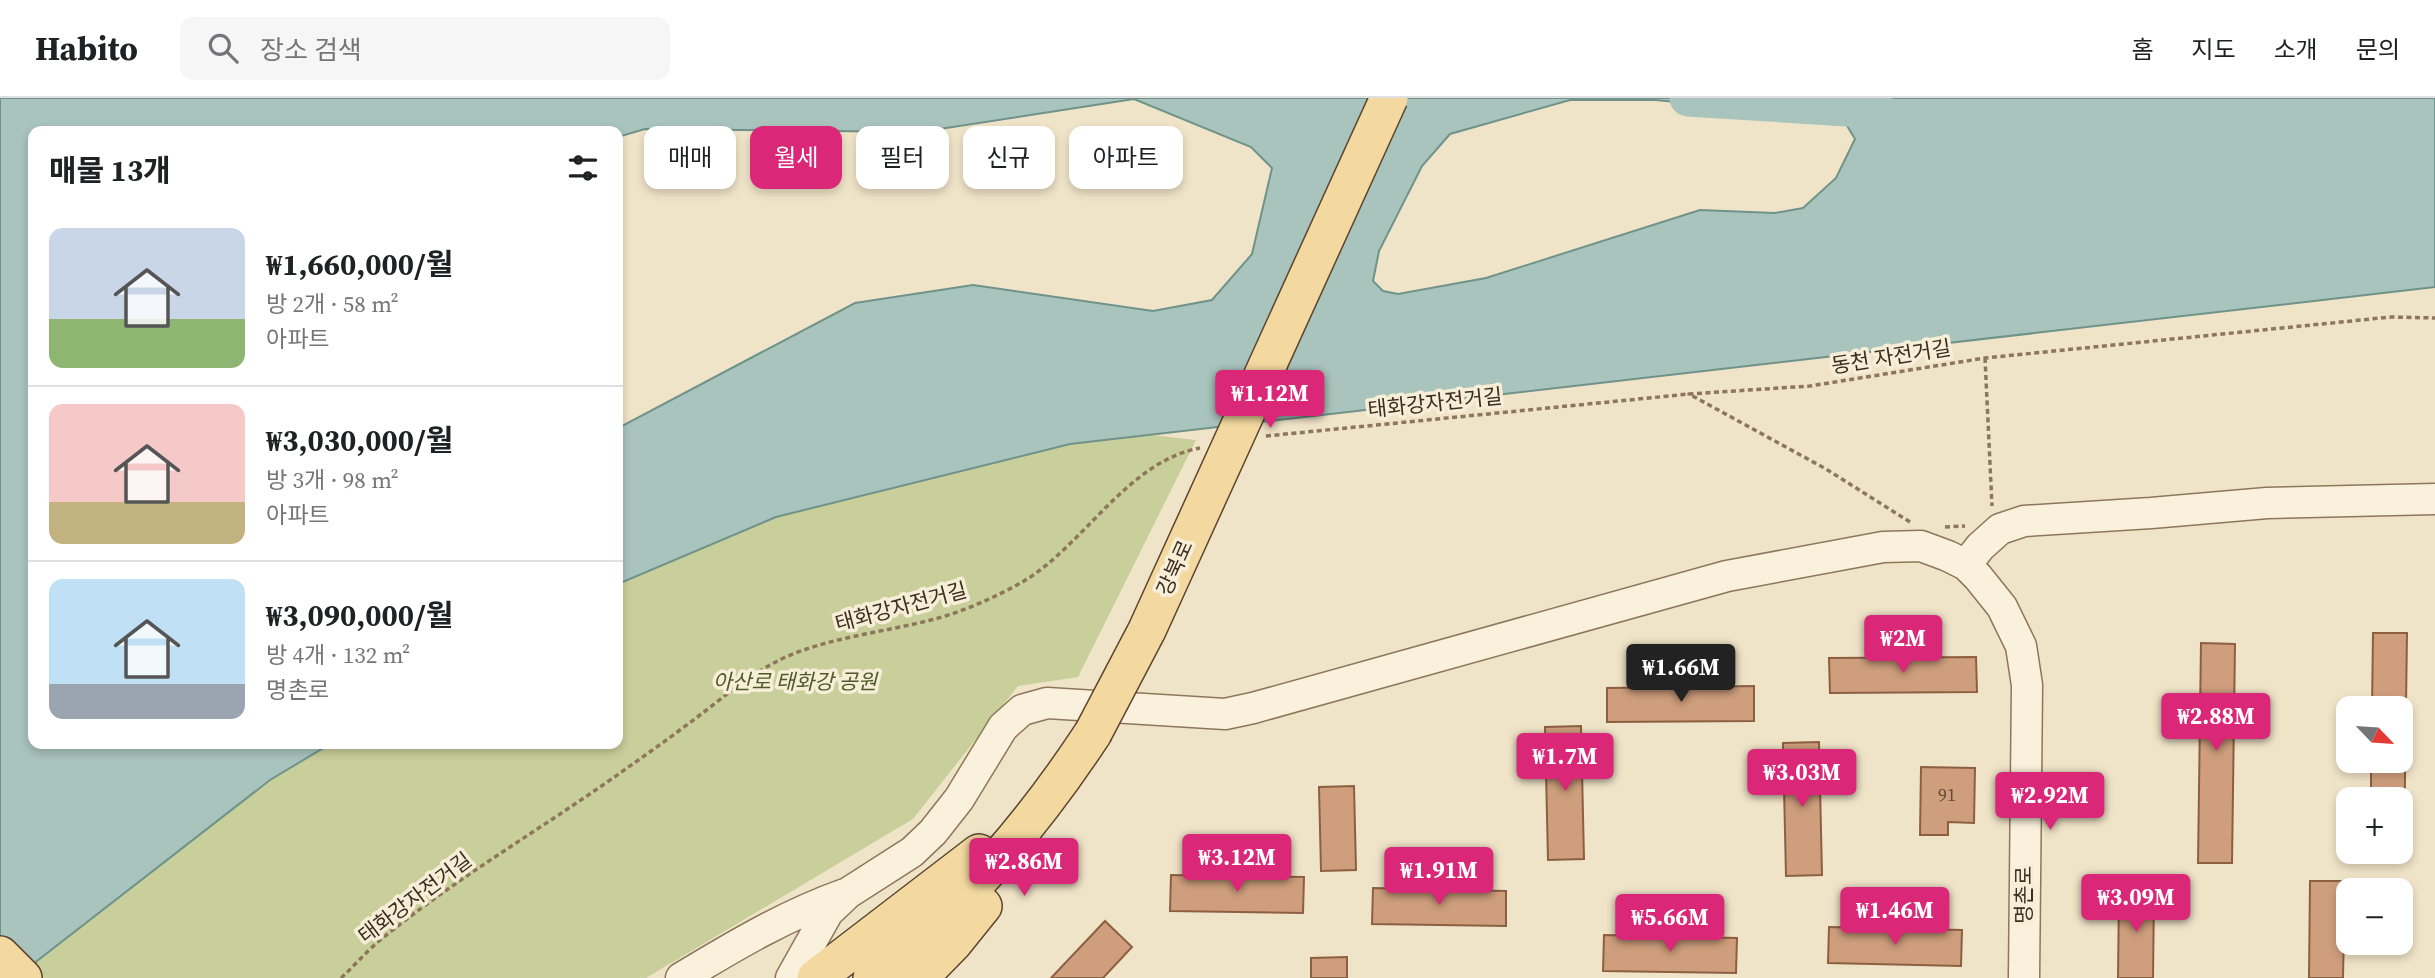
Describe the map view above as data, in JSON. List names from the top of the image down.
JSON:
{
  "streets": {
    "main road": ["강북로"],
    "street": ["명촌로"],
    "path": ["동천 자전거길", "태화강자전거길"]
  },
  "crossings": [
    ["동천 자전거길", "태화강자전거길"]
  ],
  "parks": ["아산로 태화강 공원"],
  "house_numbers": ["91"],
  "north": "bottom right",
  "page": {
    "header": "Habito",
    "search": "장소 검색",
    "nav": [
      "홈",
      "지도",
      "소개",
      "문의"
    ],
    "chip": [
      "매매",
      "월세",
      "필터",
      "신규",
      "아파트"
    ],
    "heading": "매물 13개",
    "list": [
      {
        "name": "₩1,660,000/월",
        "note": "방 2개 · 58 m² · 아파트"
      },
      {
        "name": "₩3,030,000/월",
        "note": "방 3개 · 98 m² · 아파트"
      },
      {
        "name": "₩3,090,000/월",
        "note": "방 4개 · 132 m² · 명촌로"
      }
    ],
    "price": [
      "₩1.12M",
      "₩2M",
      "₩1.66M",
      "₩2.88M",
      "₩1.7M",
      "₩3.03M",
      "₩2.92M",
      "₩3.12M",
      "₩2.86M",
      "₩1.91M",
      "₩3.09M",
      "₩1.46M",
      "₩5.66M"
    ],
    "map_buttons": ["+", "−"]
  }
}
